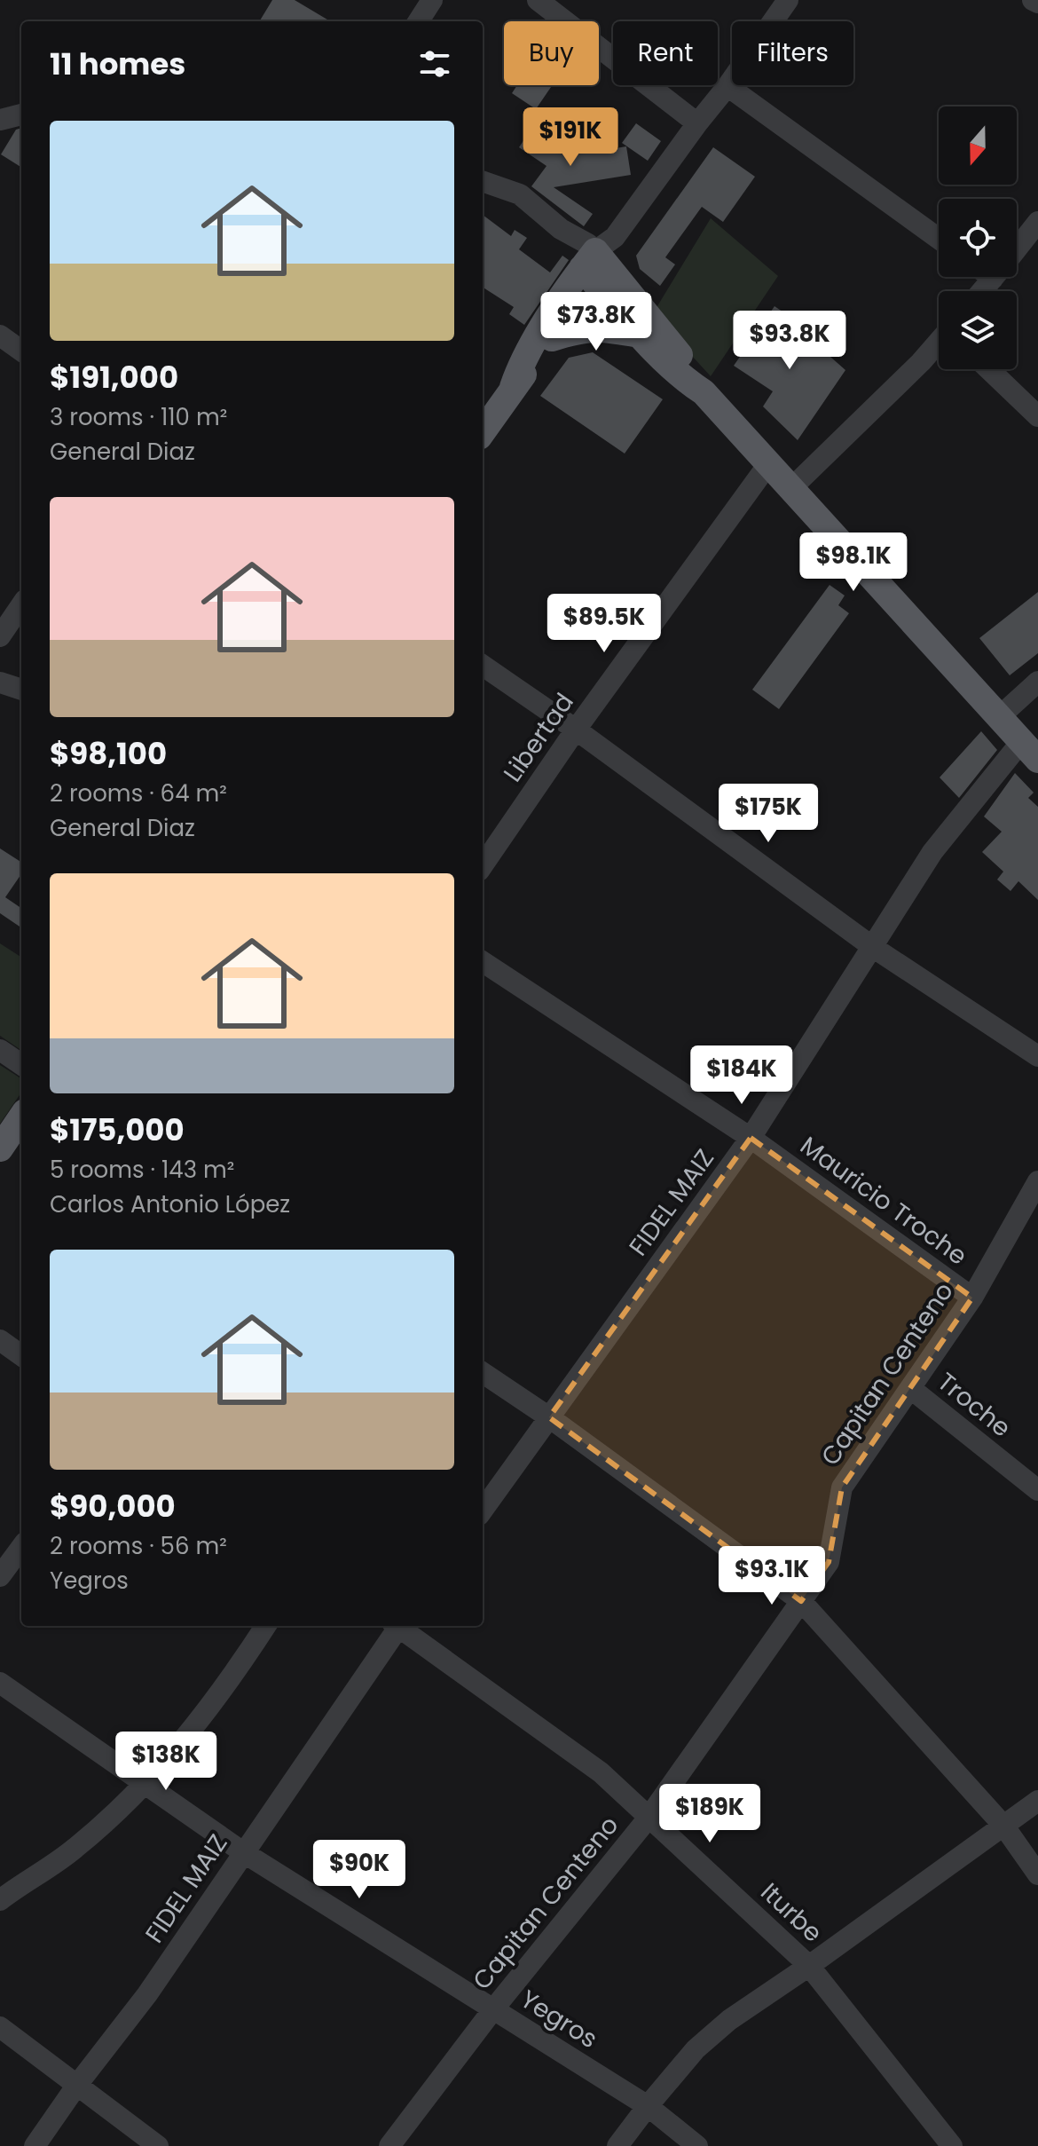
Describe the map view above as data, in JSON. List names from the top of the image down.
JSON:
{
  "streets": {
    "street": [
      "Libertad",
      "Mauricio Troche",
      "FIDEL MAIZ",
      "Capitan Centeno",
      "Troche",
      "Iturbe",
      "Yegros"
    ]
  },
  "crossings": [
    ["Mauricio Troche", "FIDEL MAIZ"],
    ["Mauricio Troche", "Capitan Centeno"],
    ["FIDEL MAIZ", "Yegros"],
    ["Capitan Centeno", "Troche"],
    ["Capitan Centeno", "Iturbe"],
    ["Capitan Centeno", "Yegros"]
  ],
  "north": "bottom",
  "page": {
    "chip": ["Buy", "Rent", "Filters"],
    "heading": "11 homes",
    "list": [
      {
        "name": "$191,000",
        "note": "3 rooms · 110 m² · General Diaz"
      },
      {
        "name": "$98,100",
        "note": "2 rooms · 64 m² · General Diaz"
      },
      {
        "name": "$175,000",
        "note": "5 rooms · 143 m² · Carlos Antonio López"
      },
      {
        "name": "$90,000",
        "note": "2 rooms · 56 m² · Yegros"
      }
    ],
    "price": [
      "$191K",
      "$73.8K",
      "$93.8K",
      "$98.1K",
      "$89.5K",
      "$175K",
      "$184K",
      "$93.1K",
      "$138K",
      "$189K",
      "$90K"
    ]
  }
}
